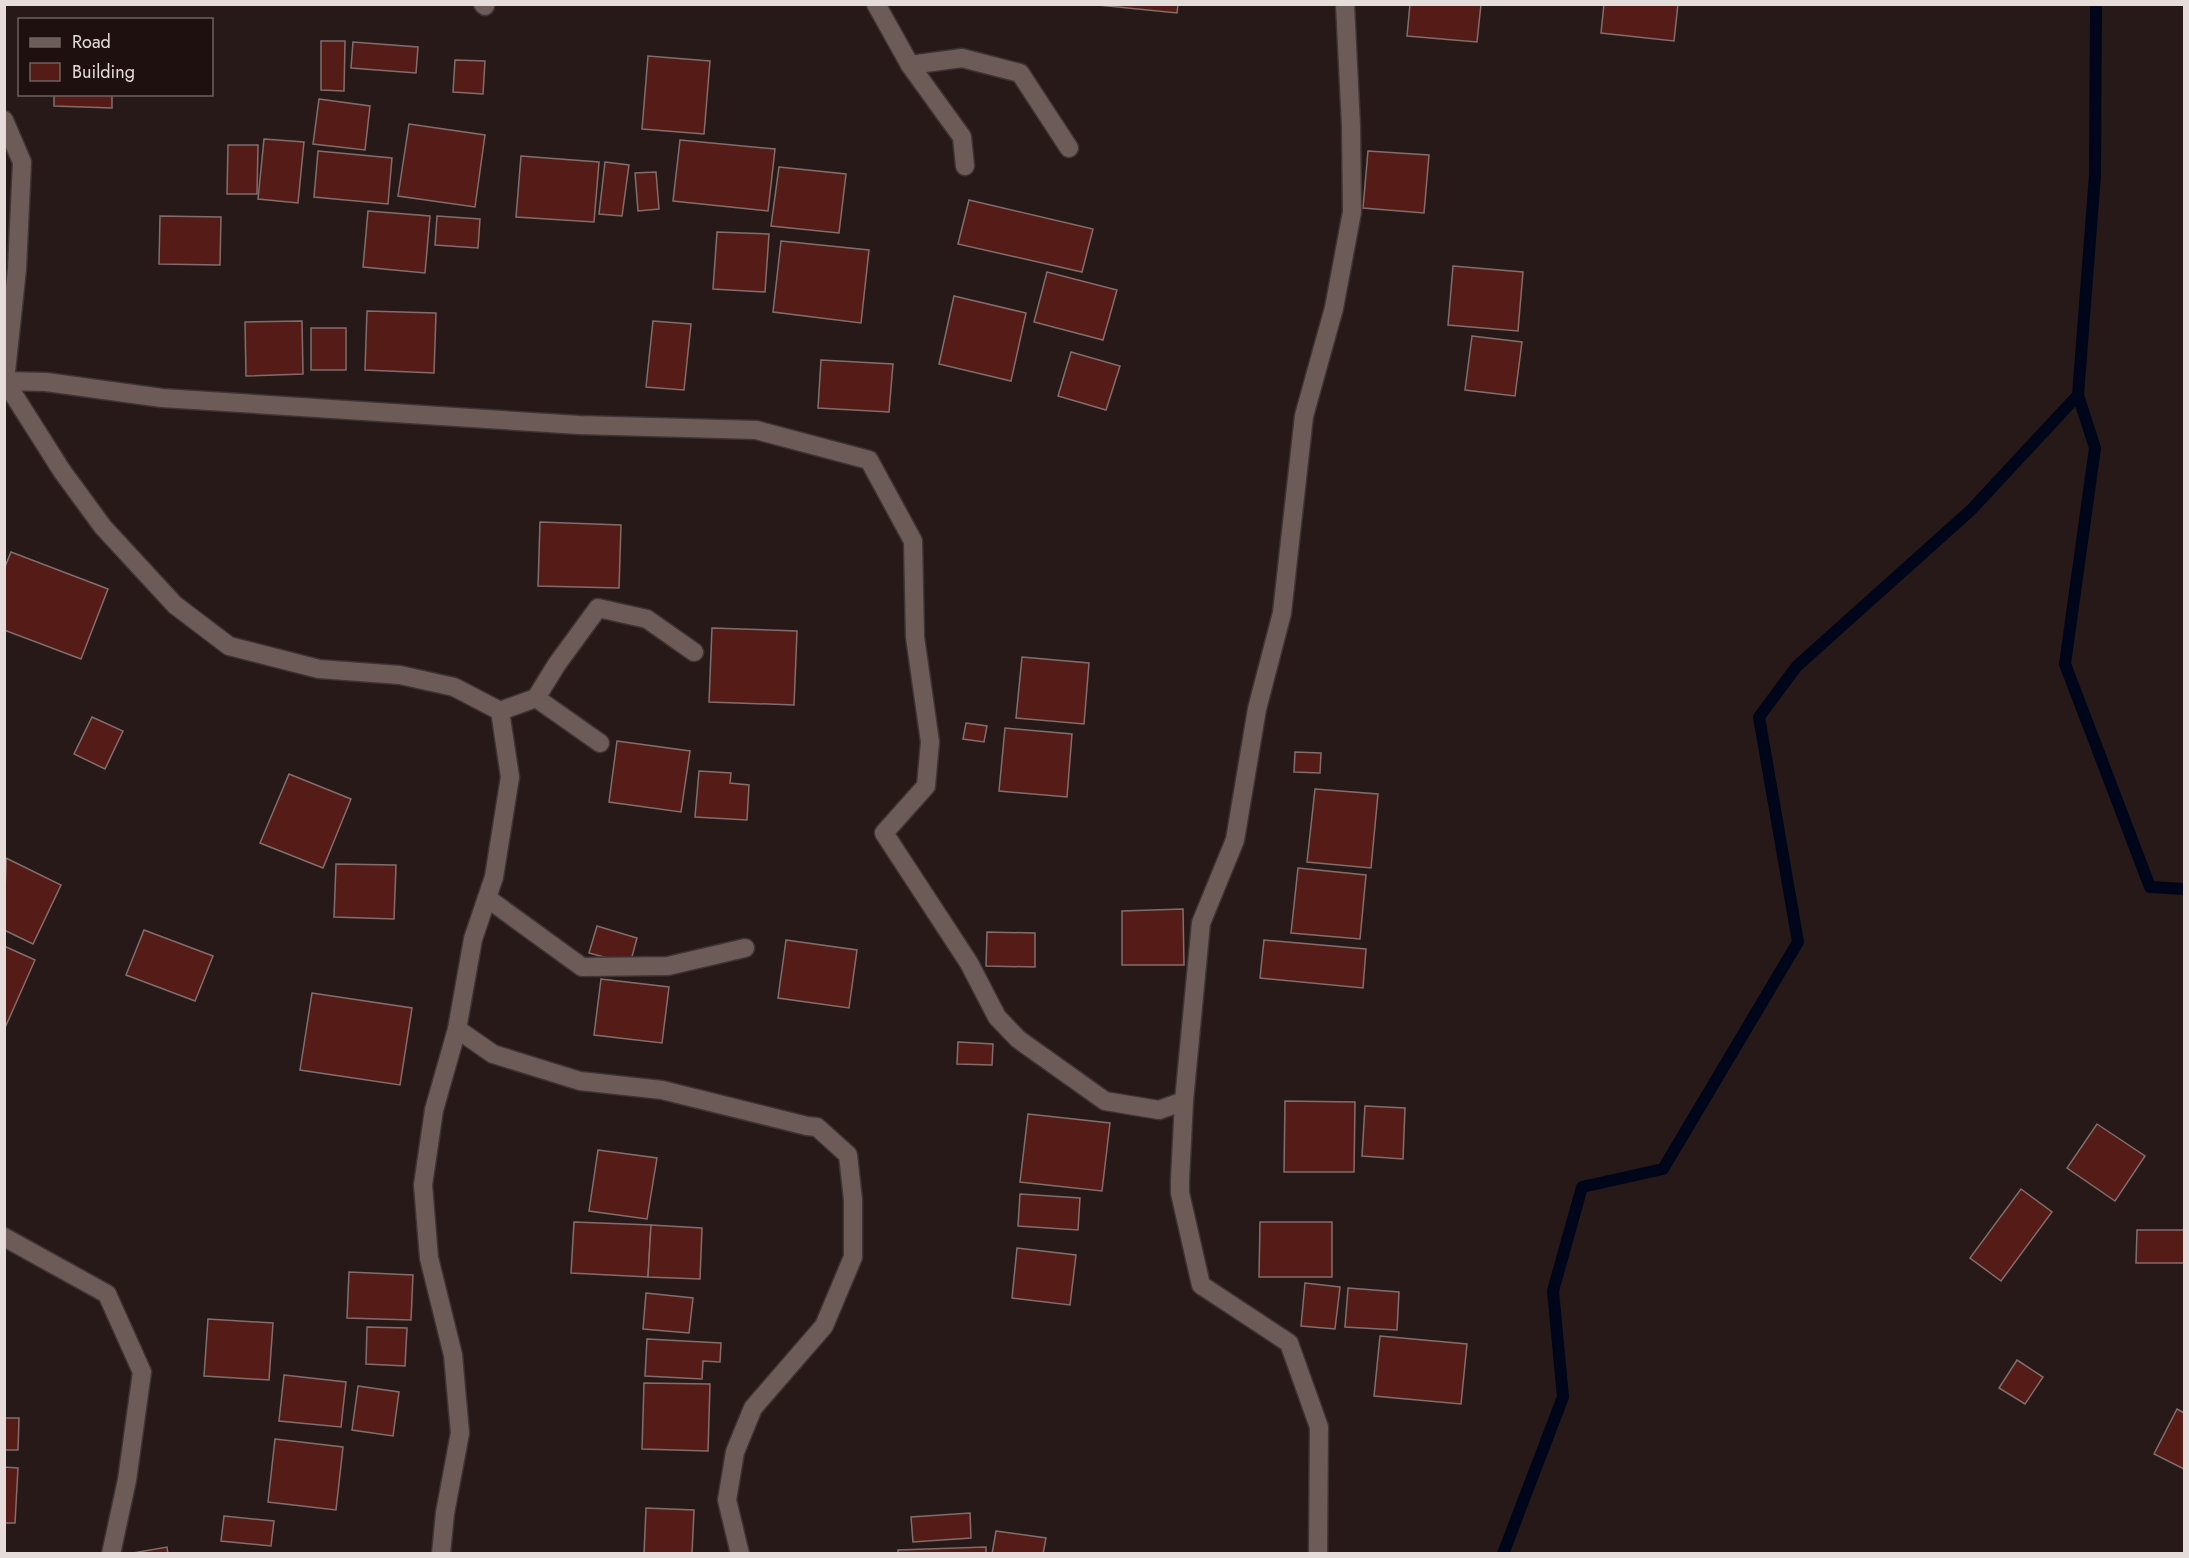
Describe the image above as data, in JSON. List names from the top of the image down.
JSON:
{
  "legend": ["Road", "Building"]
}
